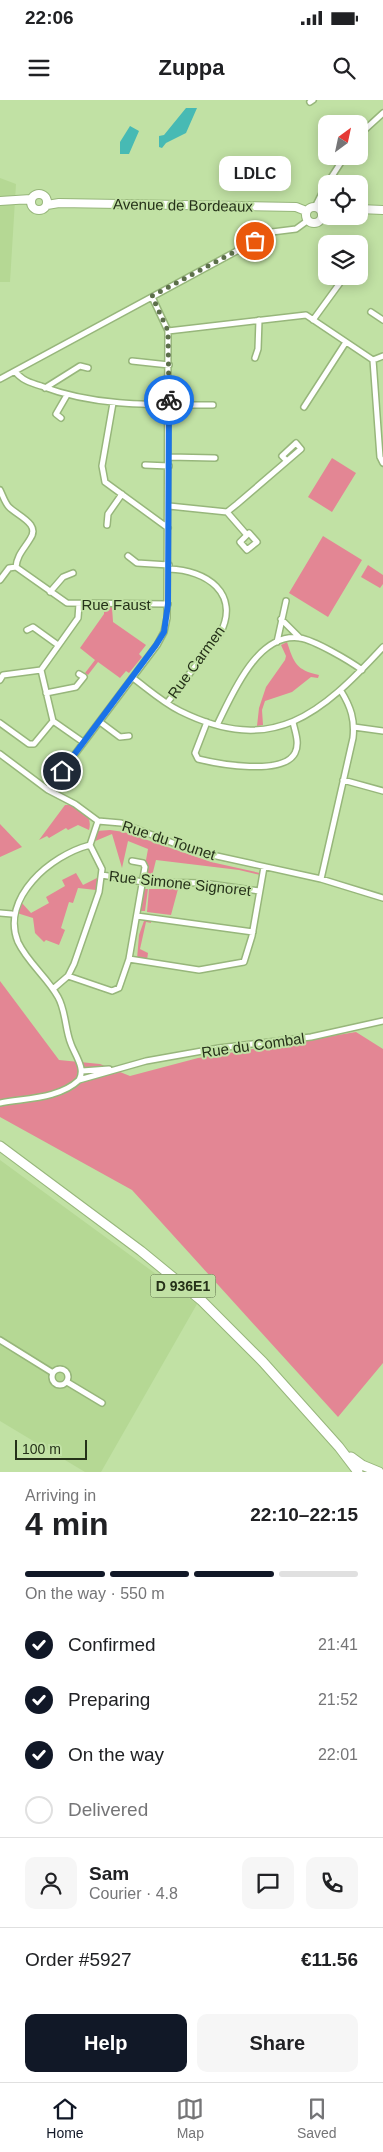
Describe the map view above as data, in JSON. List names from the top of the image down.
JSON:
{
  "streets": {
    "main road": ["Avenue de Bordeaux", "D 936E1"],
    "street": [
      "Rue Faust",
      "Rue Carmen",
      "Rue du Tounet",
      "Rue Simone Signoret",
      "Rue du Combal"
    ]
  },
  "places": ["LDLC"],
  "scale_bar": "100 m",
  "north": "top right",
  "page": {
    "status": "22:06",
    "header": "Zuppa",
    "bubble": "LDLC",
    "scale": "100 m",
    "heading": ["4 min", "Arriving in", "22:10–22:15"],
    "panel": [
      "Sam",
      "Courier · 4.8",
      "Order #5927",
      "€11.56"
    ],
    "bar": "On the way · 550 m",
    "list": [
      ["Confirmed", "21:41"],
      ["Preparing", "21:52"],
      ["On the way", "22:01"],
      "Delivered"
    ],
    "buttons": ["Help", "Share"],
    "tabs": ["Home", "Map", "Saved"]
  }
}
